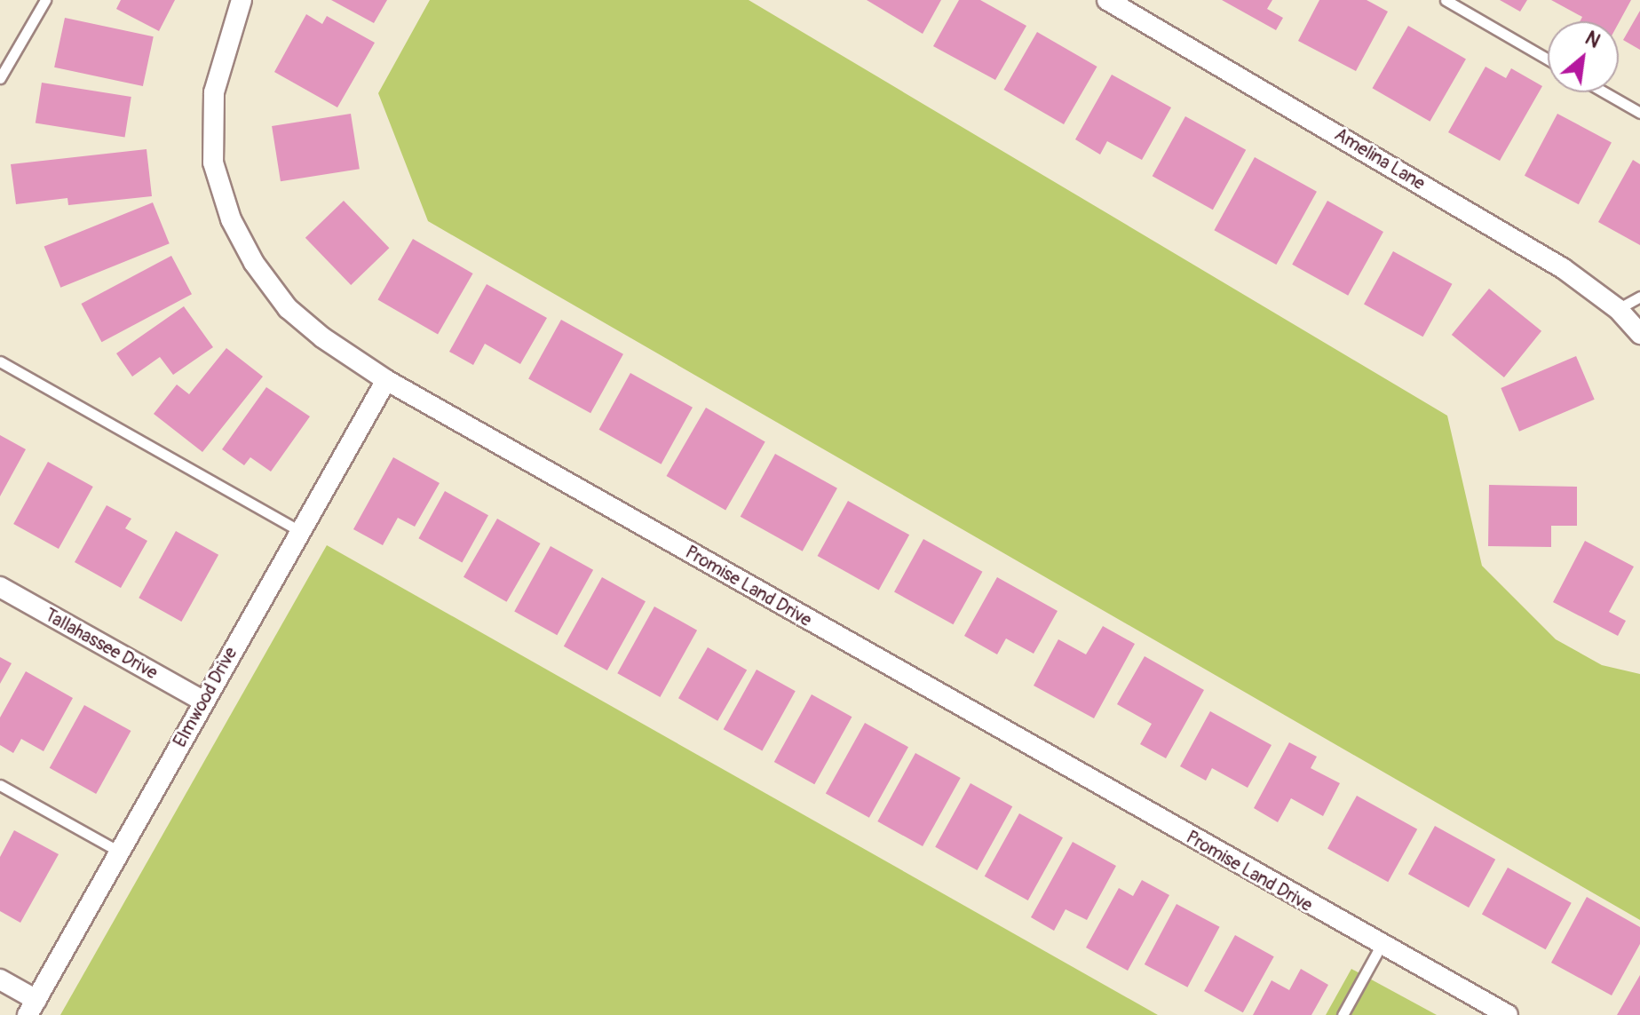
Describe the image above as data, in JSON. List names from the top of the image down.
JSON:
{
  "streets": {
    "street": [
      "Amelina Lane",
      "Promise Land Drive",
      "Tallahassee Drive",
      "Elmwood Drive"
    ]
  },
  "crossings": [
    ["Promise Land Drive", "Elmwood Drive"],
    ["Tallahassee Drive", "Elmwood Drive"]
  ],
  "north": "top right"
}
